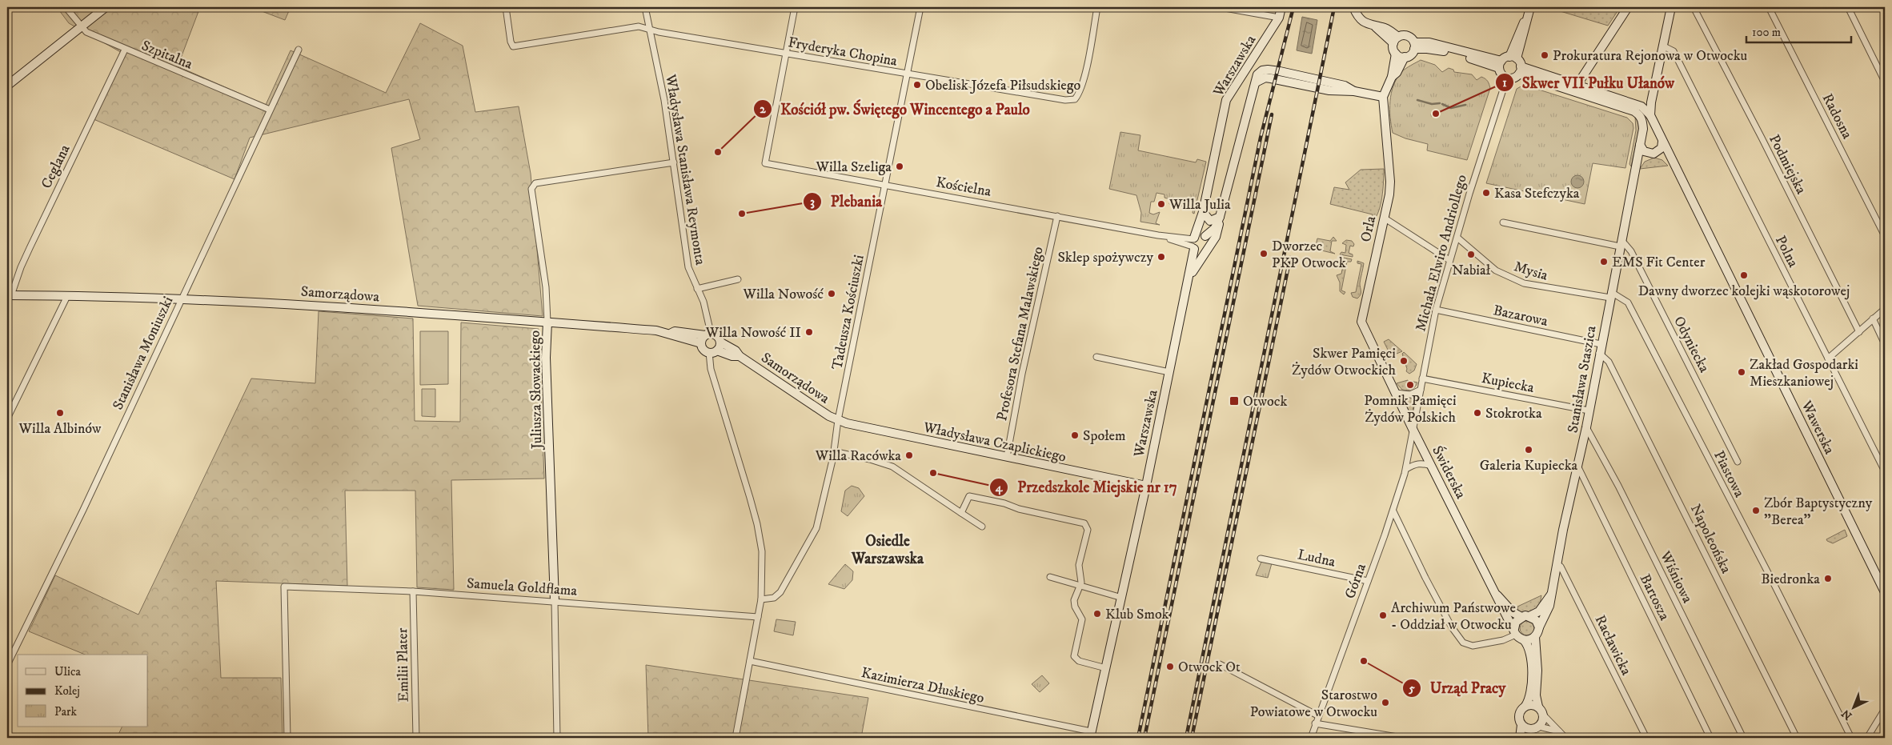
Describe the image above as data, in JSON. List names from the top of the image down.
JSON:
{
  "streets": {
    "street": [
      "Fryderyka Chopina",
      "Szpitalna",
      "Warszawska",
      "Radosna",
      "Podmiejska",
      "Ceglana",
      "Władysława Stanisława Reymonta",
      "Kościelna",
      "Orla",
      "Polna",
      "Michała Elwiro Andriollego",
      "Mysia",
      "Samorządowa",
      "Tadeusza Kościuszki",
      "Bazarowa",
      "Profesora Stefana Malawskiego",
      "Odyniecka",
      "Stanisława Moniuszki",
      "Stanisława Staszica",
      "Kupiecka",
      "Juliusza Słowackiego",
      "Wawerska",
      "Władysława Czaplickiego",
      "Świderska",
      "Piastowa",
      "Napoleońska",
      "Ludna",
      "Wiśniowa",
      "Górna",
      "Samuela Goldflama",
      "Bartosza",
      "Racławicka",
      "Emilii Plater",
      "Kazimierza Dłuskiego"
    ]
  },
  "crossings": [
    ["Fryderyka Chopina", "Władysława Stanisława Reymonta"],
    ["Fryderyka Chopina", "Kościelna"],
    ["Fryderyka Chopina", "Tadeusza Kościuszki"],
    ["Szpitalna", "Ceglana"],
    ["Szpitalna", "Stanisława Moniuszki"],
    ["Warszawska", "Kościelna"],
    ["Warszawska", "Orla"],
    ["Warszawska", "Władysława Czaplickiego"],
    ["Warszawska", "Kazimierza Dłuskiego"],
    ["Ceglana", "Samorządowa"],
    ["Władysława Stanisława Reymonta", "Samorządowa"],
    ["Władysława Stanisława Reymonta", "Juliusza Słowackiego"],
    ["Kościelna", "Tadeusza Kościuszki"],
    ["Kościelna", "Profesora Stefana Malawskiego"],
    ["Orla", "Świderska"],
    ["Michała Elwiro Andriollego", "Mysia"],
    ["Michała Elwiro Andriollego", "Bazarowa"],
    ["Michała Elwiro Andriollego", "Kupiecka"],
    ["Michała Elwiro Andriollego", "Świderska"],
    ["Michała Elwiro Andriollego", "Górna"],
    ["Mysia", "Stanisława Staszica"],
    ["Mysia", "Piastowa"],
    ["Samorządowa", "Tadeusza Kościuszki"],
    ["Samorządowa", "Stanisława Moniuszki"],
    ["Samorządowa", "Juliusza Słowackiego"],
    ["Samorządowa", "Władysława Czaplickiego"],
    ["Tadeusza Kościuszki", "Władysława Czaplickiego"],
    ["Bazarowa", "Stanisława Staszica"],
    ["Profesora Stefana Malawskiego", "Władysława Czaplickiego"],
    ["Odyniecka", "Stanisława Staszica"],
    ["Stanisława Staszica", "Kupiecka"],
    ["Stanisława Staszica", "Wawerska"],
    ["Stanisława Staszica", "Świderska"],
    ["Stanisława Staszica", "Piastowa"],
    ["Stanisława Staszica", "Napoleońska"],
    ["Stanisława Staszica", "Wiśniowa"],
    ["Stanisława Staszica", "Bartosza"],
    ["Stanisława Staszica", "Racławicka"],
    ["Juliusza Słowackiego", "Samuela Goldflama"],
    ["Świderska", "Górna"],
    ["Ludna", "Górna"],
    ["Samuela Goldflama", "Emilii Plater"]
  ],
  "districts": ["Osiedle Warszawska"],
  "places": {
    "other": [
      "Prokuratura Rejonowa w Otwocku",
      "Obelisk Józefa Piłsudskiego",
      "Skwer VII Pułku Ułanów",
      "Kościół pw. Świętego Wincentego a Paulo",
      "Willa Szeliga",
      "Kasa Stefczyka",
      "Willa Julia",
      "Plebania",
      "Dworzec PKP Otwock",
      "Nabiał",
      "Sklep spożywczy",
      "EMS Fit Center",
      "Dawny dworzec kolejki wąskotorowej",
      "Willa Nowość",
      "Willa Nowość II",
      "Skwer Pamięci Żydów Otwockich",
      "Zakład Gospodarki Mieszkaniowej",
      "Pomnik Pamięci Żydów Polskich",
      "Willa Albinów",
      "Stokrotka",
      "Społem",
      "Galeria Kupiecka",
      "Willa Racówka",
      "Przedszkole Miejskie nr 17",
      "Zbór Baptystyczny \"Berea\"",
      "Biedronka",
      "Klub Smok",
      "Archiwum Państwowe - Oddział w Otwocku",
      "Urząd Pracy",
      "Otwock Ot",
      "Starostwo Powiatowe w Otwocku"
    ],
    "transit": ["Otwock"]
  },
  "legend": ["Ulica", "Kolej", "Park"],
  "scale_bar": "100 m",
  "north": "bottom left"
}
